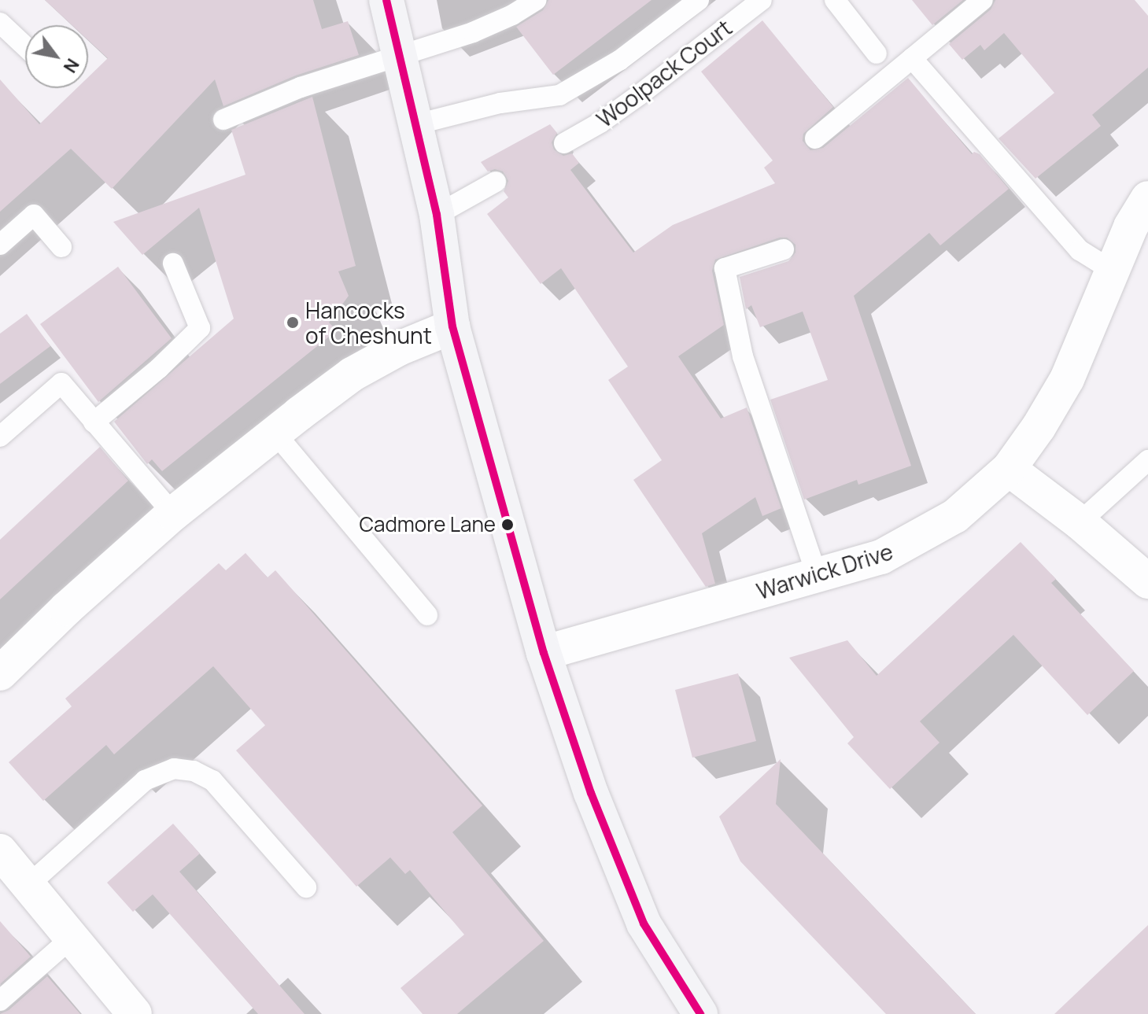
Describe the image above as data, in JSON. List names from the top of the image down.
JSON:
{
  "streets": {
    "street": ["Warwick Drive"],
    "lane": ["Woolpack Court"]
  },
  "places": ["Hancocks of Cheshunt", "Cadmore Lane"],
  "north": "bottom right"
}
